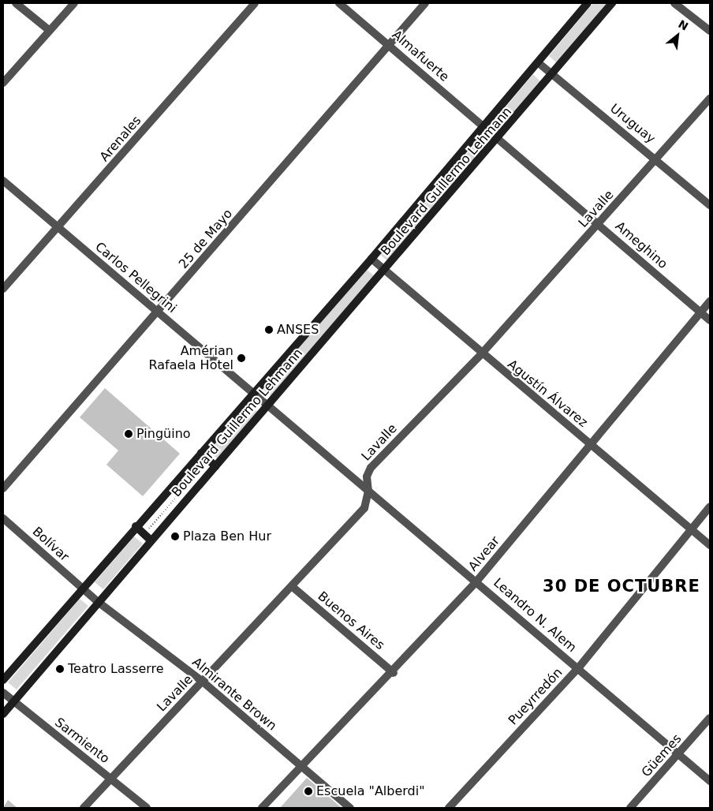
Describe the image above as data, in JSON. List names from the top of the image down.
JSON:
{
  "streets": {
    "main road": ["Boulevard Guillermo Lehmann"],
    "street": [
      "Almafuerte",
      "Uruguay",
      "Arenales",
      "Lavalle",
      "25 de Mayo",
      "Ameghino",
      "Carlos Pellegrini",
      "Agustín Álvarez",
      "Bolívar",
      "Alvear",
      "Leandro N. Alem",
      "Buenos Aires",
      "Almirante Brown",
      "Pueyrredón",
      "Sarmiento",
      "Güemes"
    ]
  },
  "crossings": [
    ["Almafuerte", "Boulevard Guillermo Lehmann"],
    ["Almafuerte", "25 de Mayo"],
    ["Almafuerte", "Ameghino"],
    ["Uruguay", "Boulevard Guillermo Lehmann"],
    ["Uruguay", "Lavalle"],
    ["Arenales", "Carlos Pellegrini"],
    ["Boulevard Guillermo Lehmann", "Ameghino"],
    ["Boulevard Guillermo Lehmann", "Carlos Pellegrini"],
    ["Boulevard Guillermo Lehmann", "Agustín Álvarez"],
    ["Boulevard Guillermo Lehmann", "Bolívar"],
    ["Boulevard Guillermo Lehmann", "Leandro N. Alem"],
    ["Boulevard Guillermo Lehmann", "Almirante Brown"],
    ["Boulevard Guillermo Lehmann", "Sarmiento"],
    ["Lavalle", "Ameghino"],
    ["Lavalle", "Agustín Álvarez"],
    ["Lavalle", "Leandro N. Alem"],
    ["Lavalle", "Buenos Aires"],
    ["Lavalle", "Almirante Brown"],
    ["Lavalle", "Sarmiento"],
    ["25 de Mayo", "Carlos Pellegrini"],
    ["Ameghino", "Alvear"],
    ["Carlos Pellegrini", "Leandro N. Alem"],
    ["Agustín Álvarez", "Alvear"],
    ["Agustín Álvarez", "Pueyrredón"],
    ["Bolívar", "Almirante Brown"],
    ["Alvear", "Leandro N. Alem"],
    ["Alvear", "Buenos Aires"],
    ["Alvear", "Almirante Brown"],
    ["Leandro N. Alem", "Pueyrredón"],
    ["Leandro N. Alem", "Güemes"]
  ],
  "districts": ["30 DE OCTUBRE"],
  "places": [
    "ANSES",
    "Amérian Rafaela Hotel",
    "Pingüino",
    "Plaza Ben Hur",
    "Teatro Lasserre",
    "Escuela \"Alberdi\""
  ],
  "north": "top right"
}
